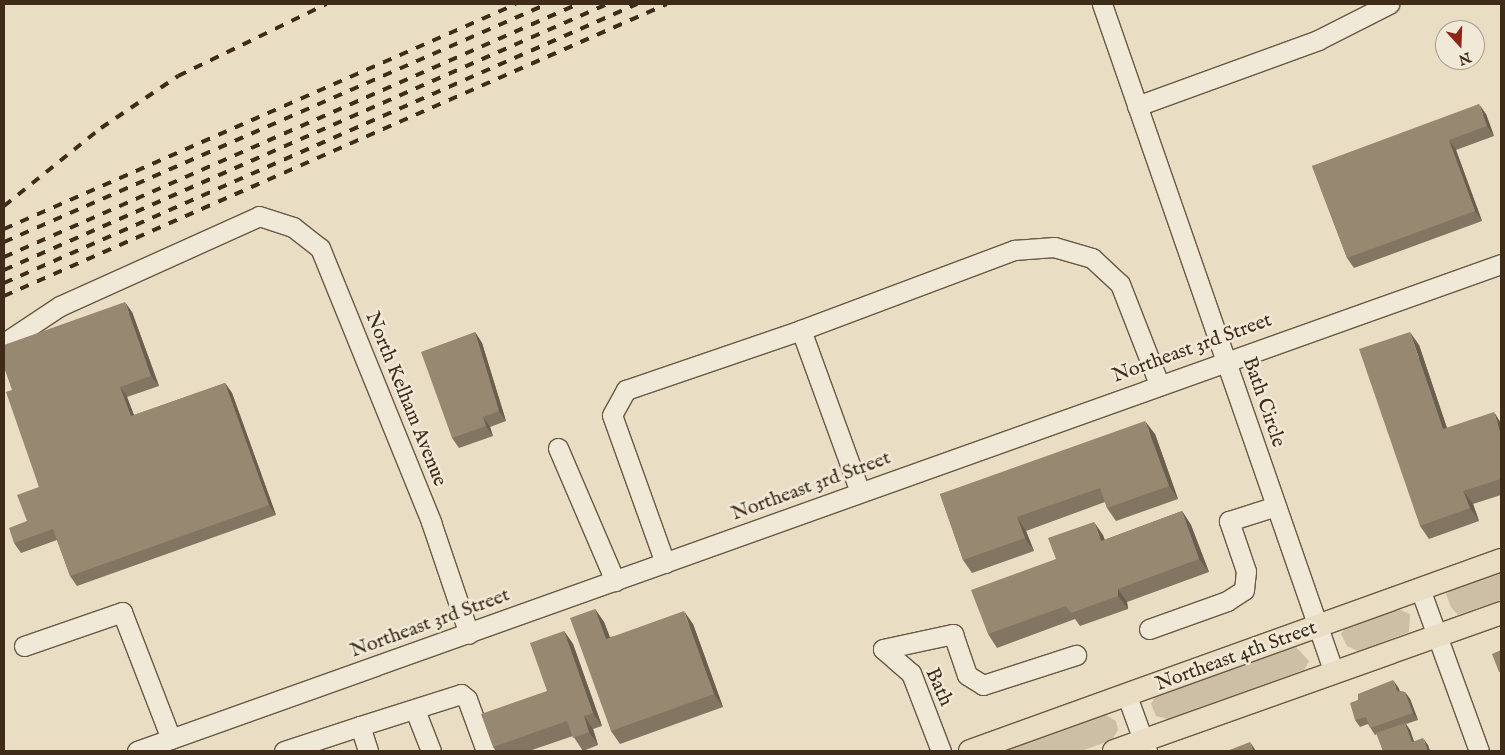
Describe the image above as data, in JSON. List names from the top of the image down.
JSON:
{
  "streets": {
    "main road": ["Northeast 4th Street"],
    "street": [
      "Northeast 3rd Street",
      "North Kelham Avenue",
      "Bath Circle",
      "Bath"
    ]
  },
  "crossings": [
    ["Northeast 3rd Street", "North Kelham Avenue"],
    ["Northeast 3rd Street", "Bath Circle"],
    ["Bath Circle", "Northeast 4th Street"]
  ],
  "north": "bottom"
}
